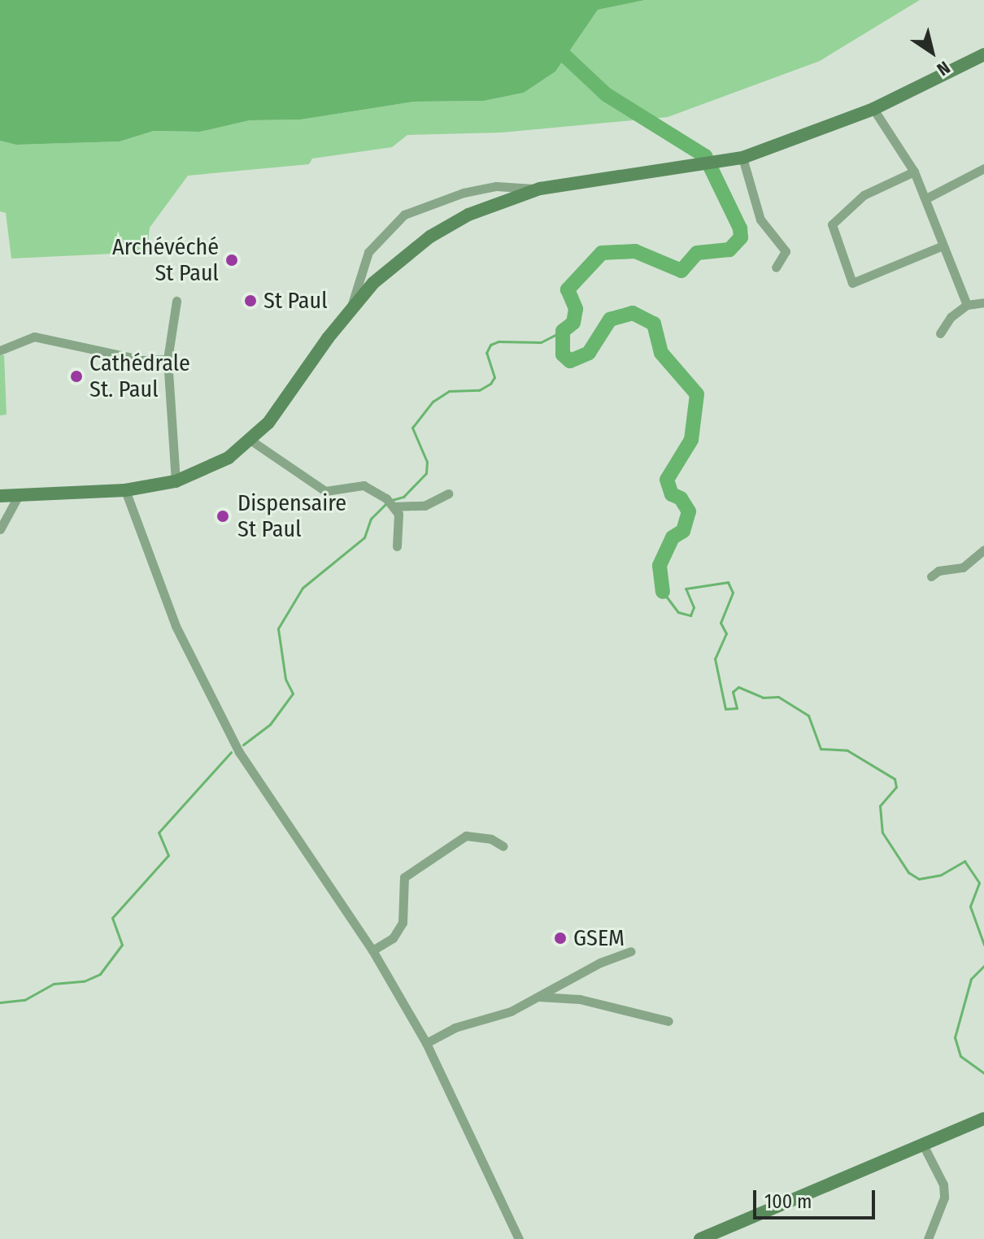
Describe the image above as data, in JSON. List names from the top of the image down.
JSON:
{
  "places": [
    "Archévéché St Paul",
    "St Paul",
    "Cathédrale St. Paul",
    "Dispensaire St Paul",
    "GSEM"
  ],
  "scale_bar": "100 m",
  "north": "bottom right"
}
